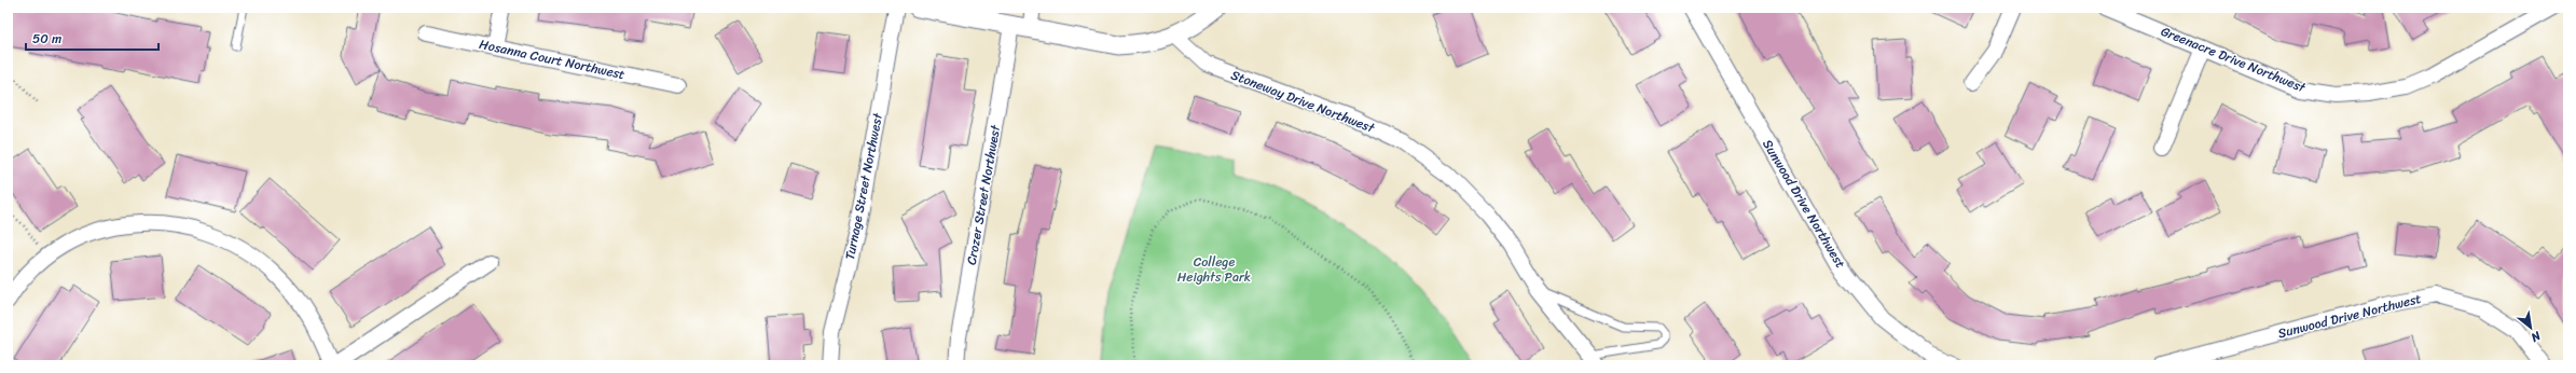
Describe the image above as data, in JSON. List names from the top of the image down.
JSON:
{
  "streets": {
    "street": [
      "Hosanna Court Northwest",
      "Greenacre Drive Northwest",
      "Stoneway Drive Northwest",
      "Turnage Street Northwest",
      "Crozer Street Northwest",
      "Sunwood Drive Northwest"
    ]
  },
  "parks": ["College Heights Park"],
  "scale_bar": "50 m",
  "north": "bottom right"
}
